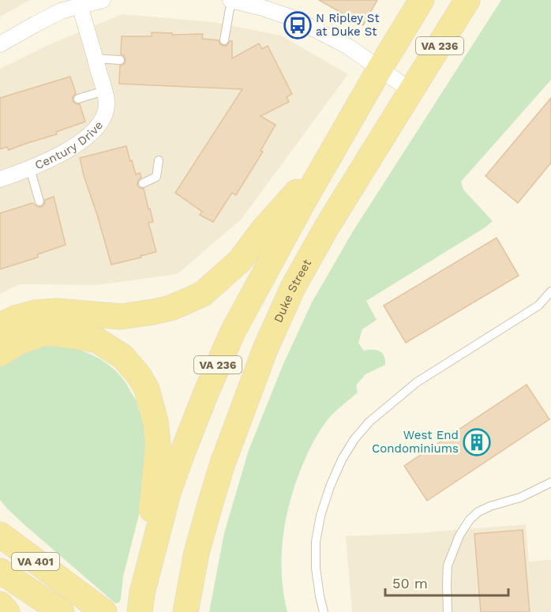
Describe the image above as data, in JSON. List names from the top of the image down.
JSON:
{
  "streets": {
    "main road": ["VA 236", "Duke Street", "VA 401"],
    "street": ["Century Drive"]
  },
  "places": {
    "bus stop": ["N Ripley St at Duke St"],
    "building": ["West End Condominiums"]
  },
  "scale_bar": "50 m"
}
